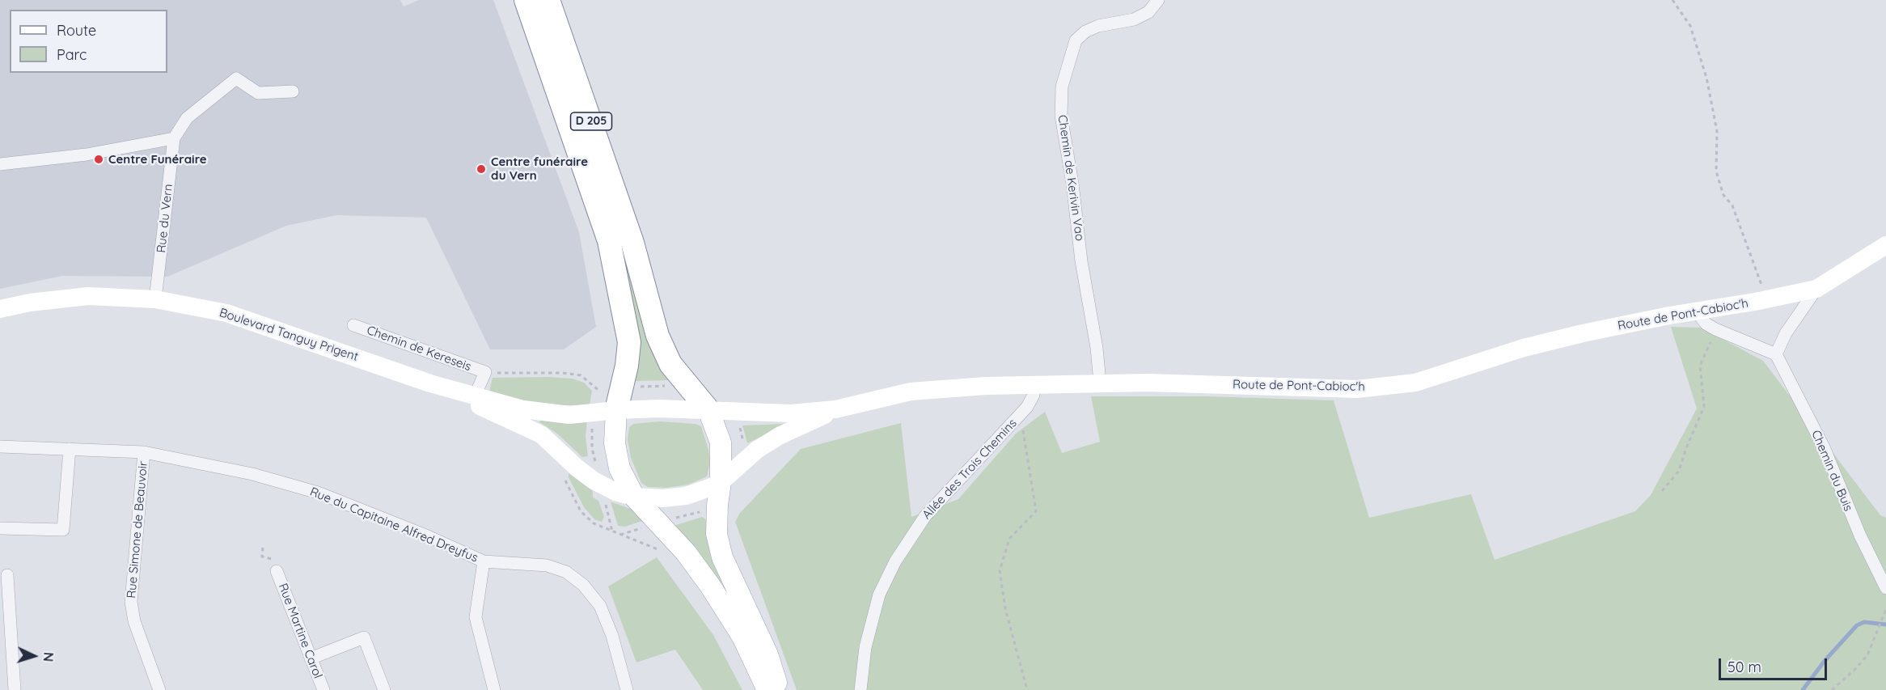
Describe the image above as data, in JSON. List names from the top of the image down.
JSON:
{
  "streets": {
    "highway": ["D 205"],
    "main road": ["Boulevard Tanguy Prigent"],
    "street": [
      "Chemin de Kerivin Vao",
      "Rue du Vern",
      "Route de Pont-Cabioc'h",
      "Chemin de Kereseis",
      "Allée des Trois Chemins",
      "Chemin du Buis",
      "Rue du Capitaine Alfred Dreyfus",
      "Rue Simone de Beauvoir",
      "Rue Martine Carol"
    ]
  },
  "crossings": [
    ["D 205", "Route de Pont-Cabioc'h"],
    ["D 205", "Boulevard Tanguy Prigent"],
    ["Chemin de Kerivin Vao", "Route de Pont-Cabioc'h"],
    ["Rue du Vern", "Boulevard Tanguy Prigent"],
    ["Route de Pont-Cabioc'h", "Boulevard Tanguy Prigent"],
    ["Route de Pont-Cabioc'h", "Allée des Trois Chemins"],
    ["Boulevard Tanguy Prigent", "Chemin de Kereseis"],
    ["Rue du Capitaine Alfred Dreyfus", "Rue Simone de Beauvoir"]
  ],
  "places": ["Centre Funéraire", "Centre funéraire du Vern"],
  "legend": ["Route", "Parc"],
  "scale_bar": "50 m",
  "north": "right"
}
